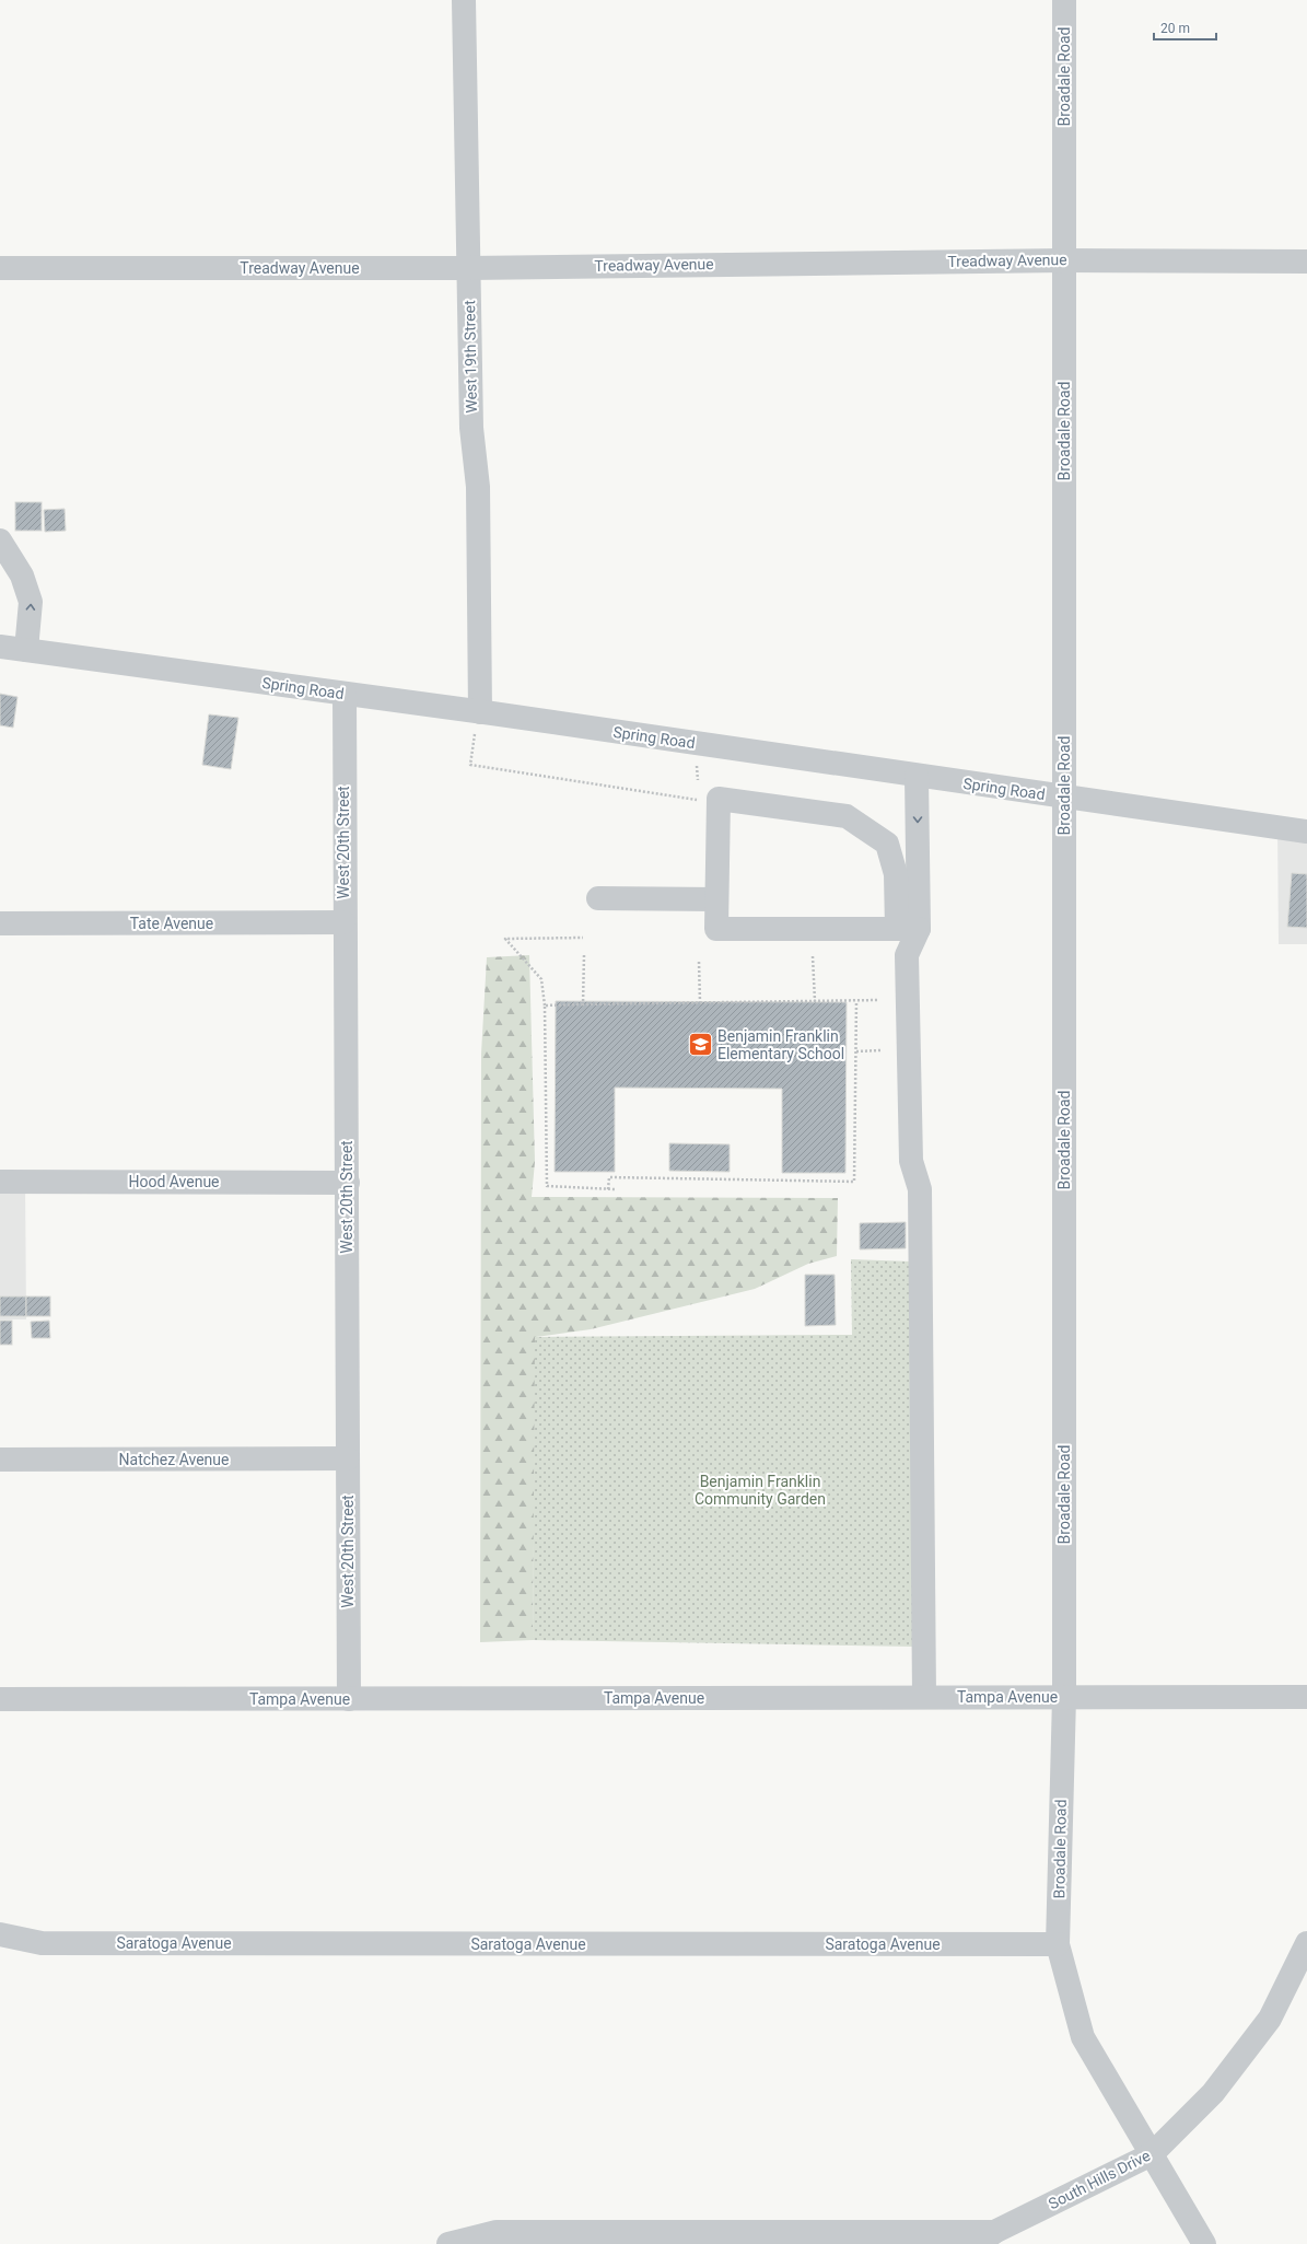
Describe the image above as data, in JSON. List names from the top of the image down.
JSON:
{
  "streets": {
    "street": [
      "Broadale Road",
      "Treadway Avenue",
      "West 19th Street",
      "Spring Road",
      "West 20th Street",
      "Tate Avenue",
      "Hood Avenue",
      "Natchez Avenue",
      "Tampa Avenue",
      "Saratoga Avenue",
      "South Hills Drive"
    ]
  },
  "crossings": [
    ["Broadale Road", "Treadway Avenue"],
    ["Broadale Road", "Spring Road"],
    ["Broadale Road", "Tampa Avenue"],
    ["Broadale Road", "Saratoga Avenue"],
    ["Broadale Road", "South Hills Drive"],
    ["Treadway Avenue", "West 19th Street"],
    ["West 19th Street", "Spring Road"],
    ["Spring Road", "West 20th Street"],
    ["West 20th Street", "Tate Avenue"],
    ["West 20th Street", "Hood Avenue"],
    ["West 20th Street", "Natchez Avenue"],
    ["West 20th Street", "Tampa Avenue"]
  ],
  "parks": ["Benjamin Franklin Community Garden"],
  "places": {
    "school or university": ["Benjamin Franklin Elementary School"]
  },
  "scale_bar": "20 m"
}
